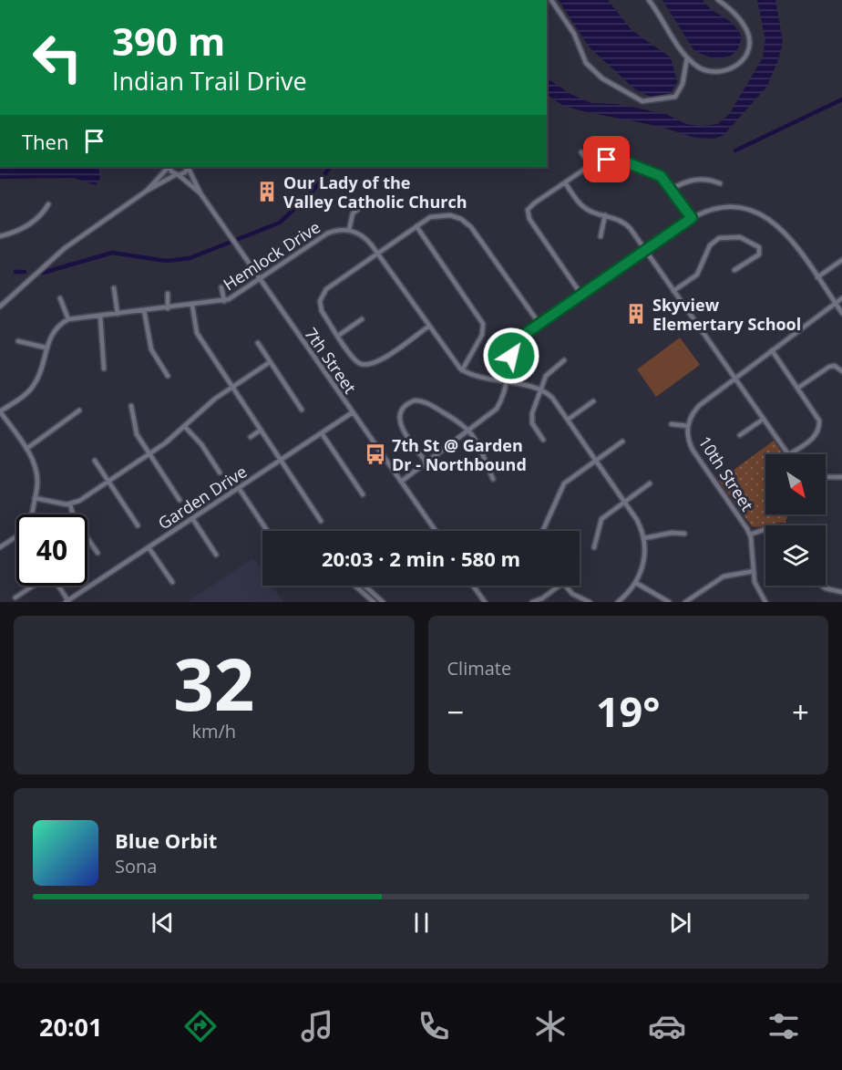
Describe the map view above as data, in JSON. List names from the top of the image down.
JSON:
{
  "streets": {
    "street": [
      "Hemlock Drive",
      "7th Street",
      "10th Street",
      "Garden Drive"
    ]
  },
  "crossings": [
    ["Hemlock Drive", "7th Street"],
    ["7th Street", "Garden Drive"]
  ],
  "places": {
    "building": ["Our Lady of the Valley Catholic Church", "Skyview Elemertary School"],
    "bus stop": ["7th St @ Garden Dr - Northbound"]
  },
  "north": "bottom right",
  "page": {
    "turn": ["390 m", "Indian Trail Drive"],
    "then": "Then",
    "limit": "40",
    "trip": "20:03 · 2 min · 580 m",
    "tile": [
      ["32", "km/h"],
      "Climate"
    ],
    "heat": ["−", "19°", "+"],
    "song": ["Blue Orbit", "Sona"],
    "tabs": "20:01"
  }
}
